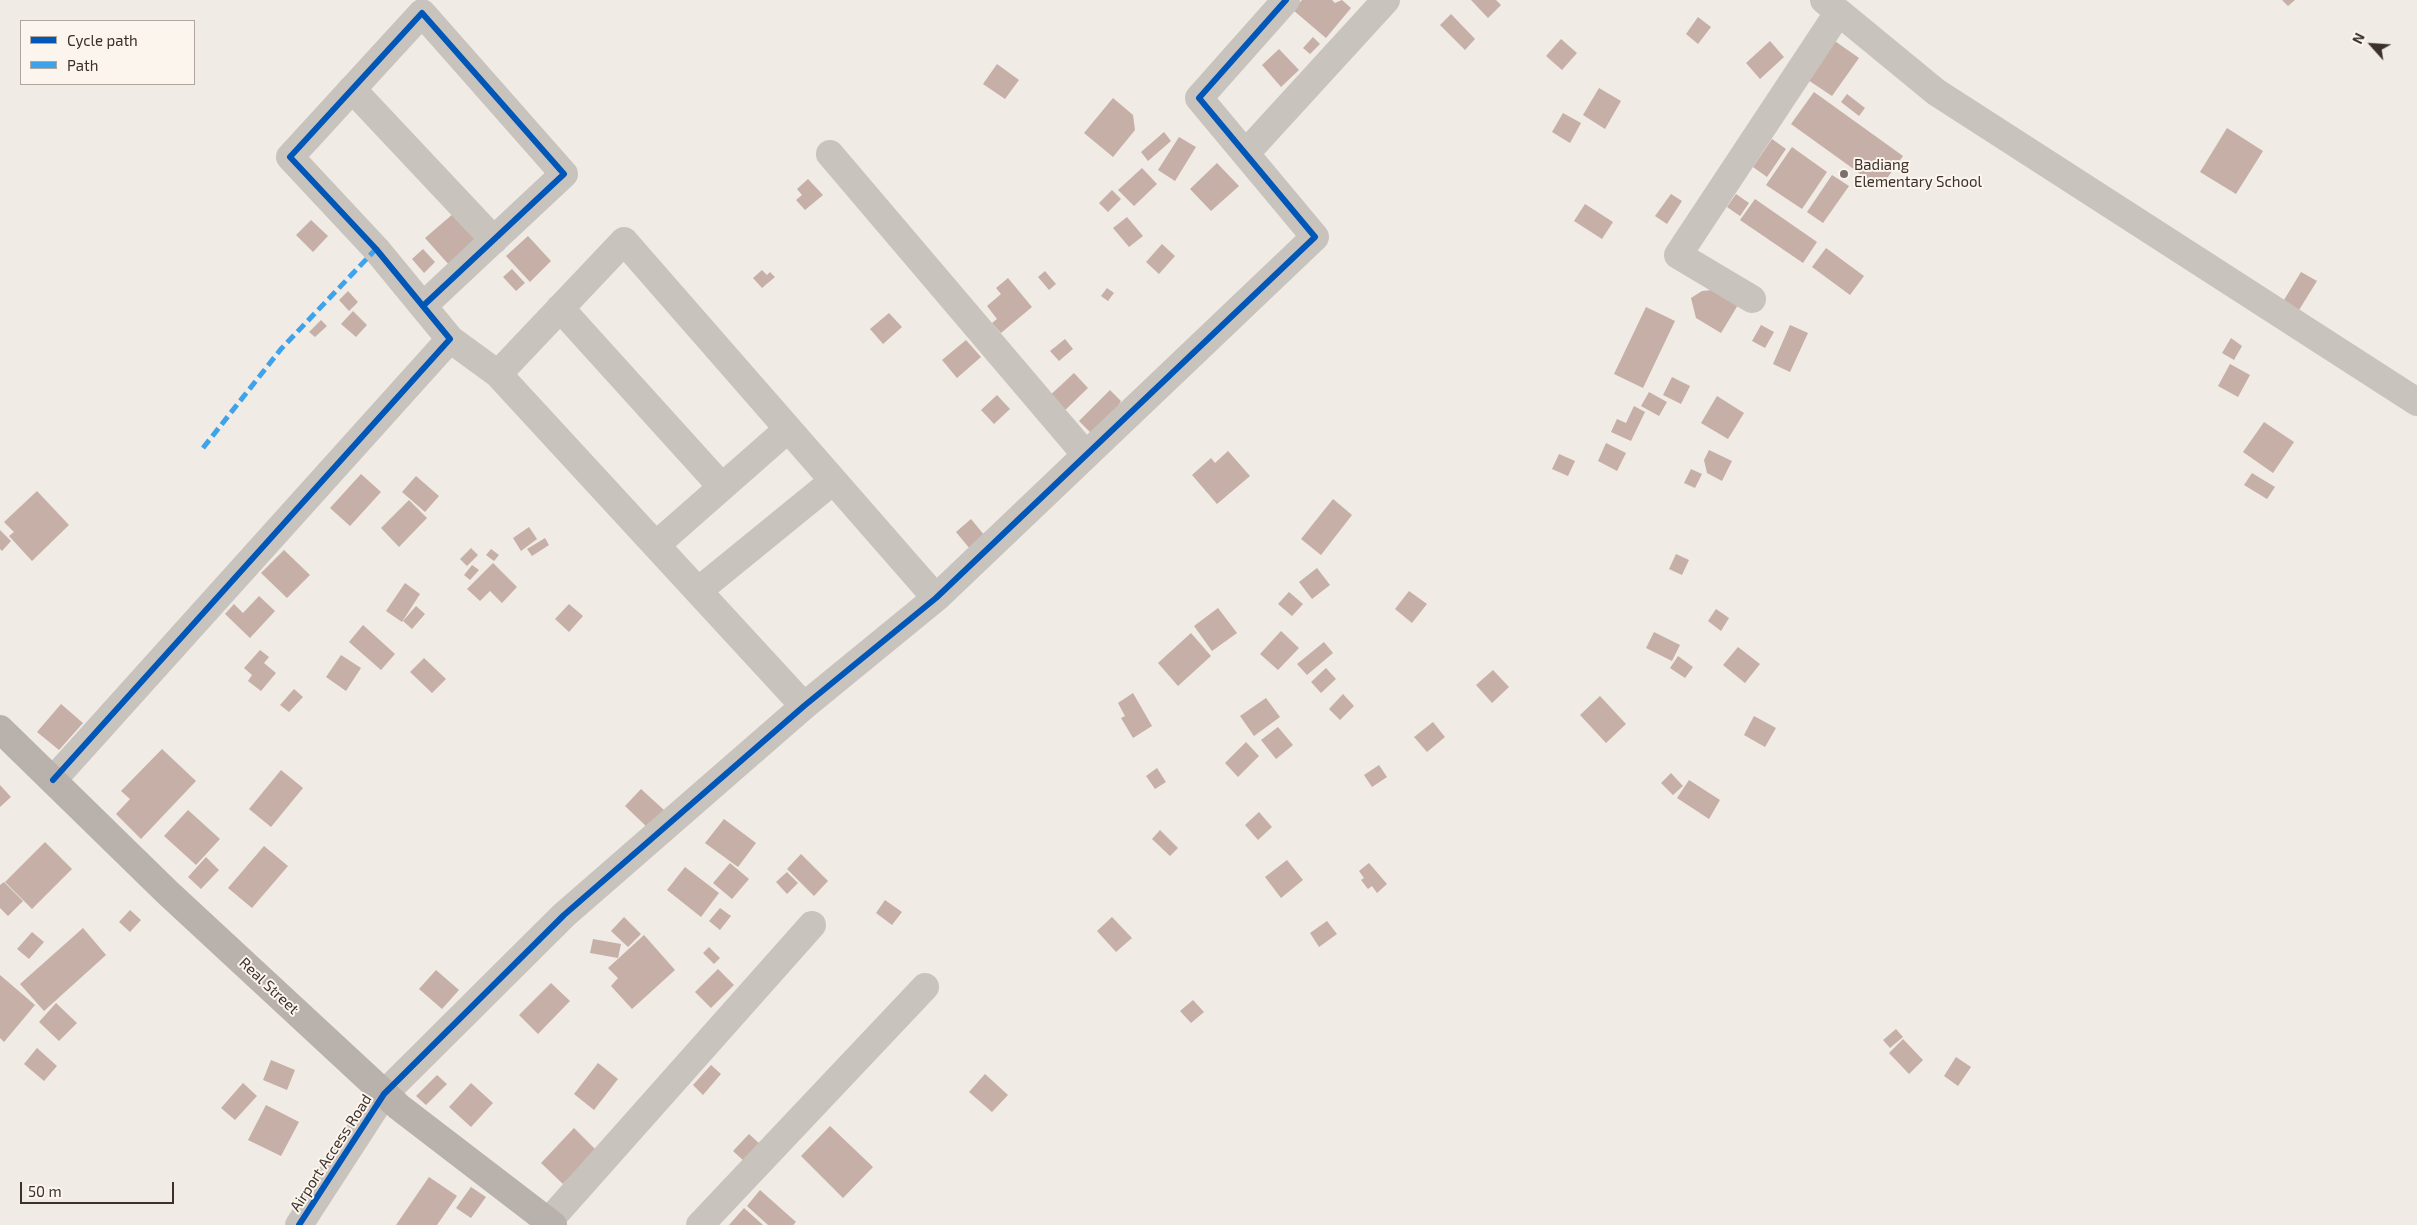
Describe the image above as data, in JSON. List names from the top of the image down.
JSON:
{
  "streets": {
    "main road": ["Real Street"],
    "street": ["Airport Access Road"]
  },
  "crossings": [
    ["Real Street", "Airport Access Road"]
  ],
  "places": ["Badiang Elementary School"],
  "legend": ["Cycle path", "Path"],
  "scale_bar": "50 m",
  "north": "top left"
}
